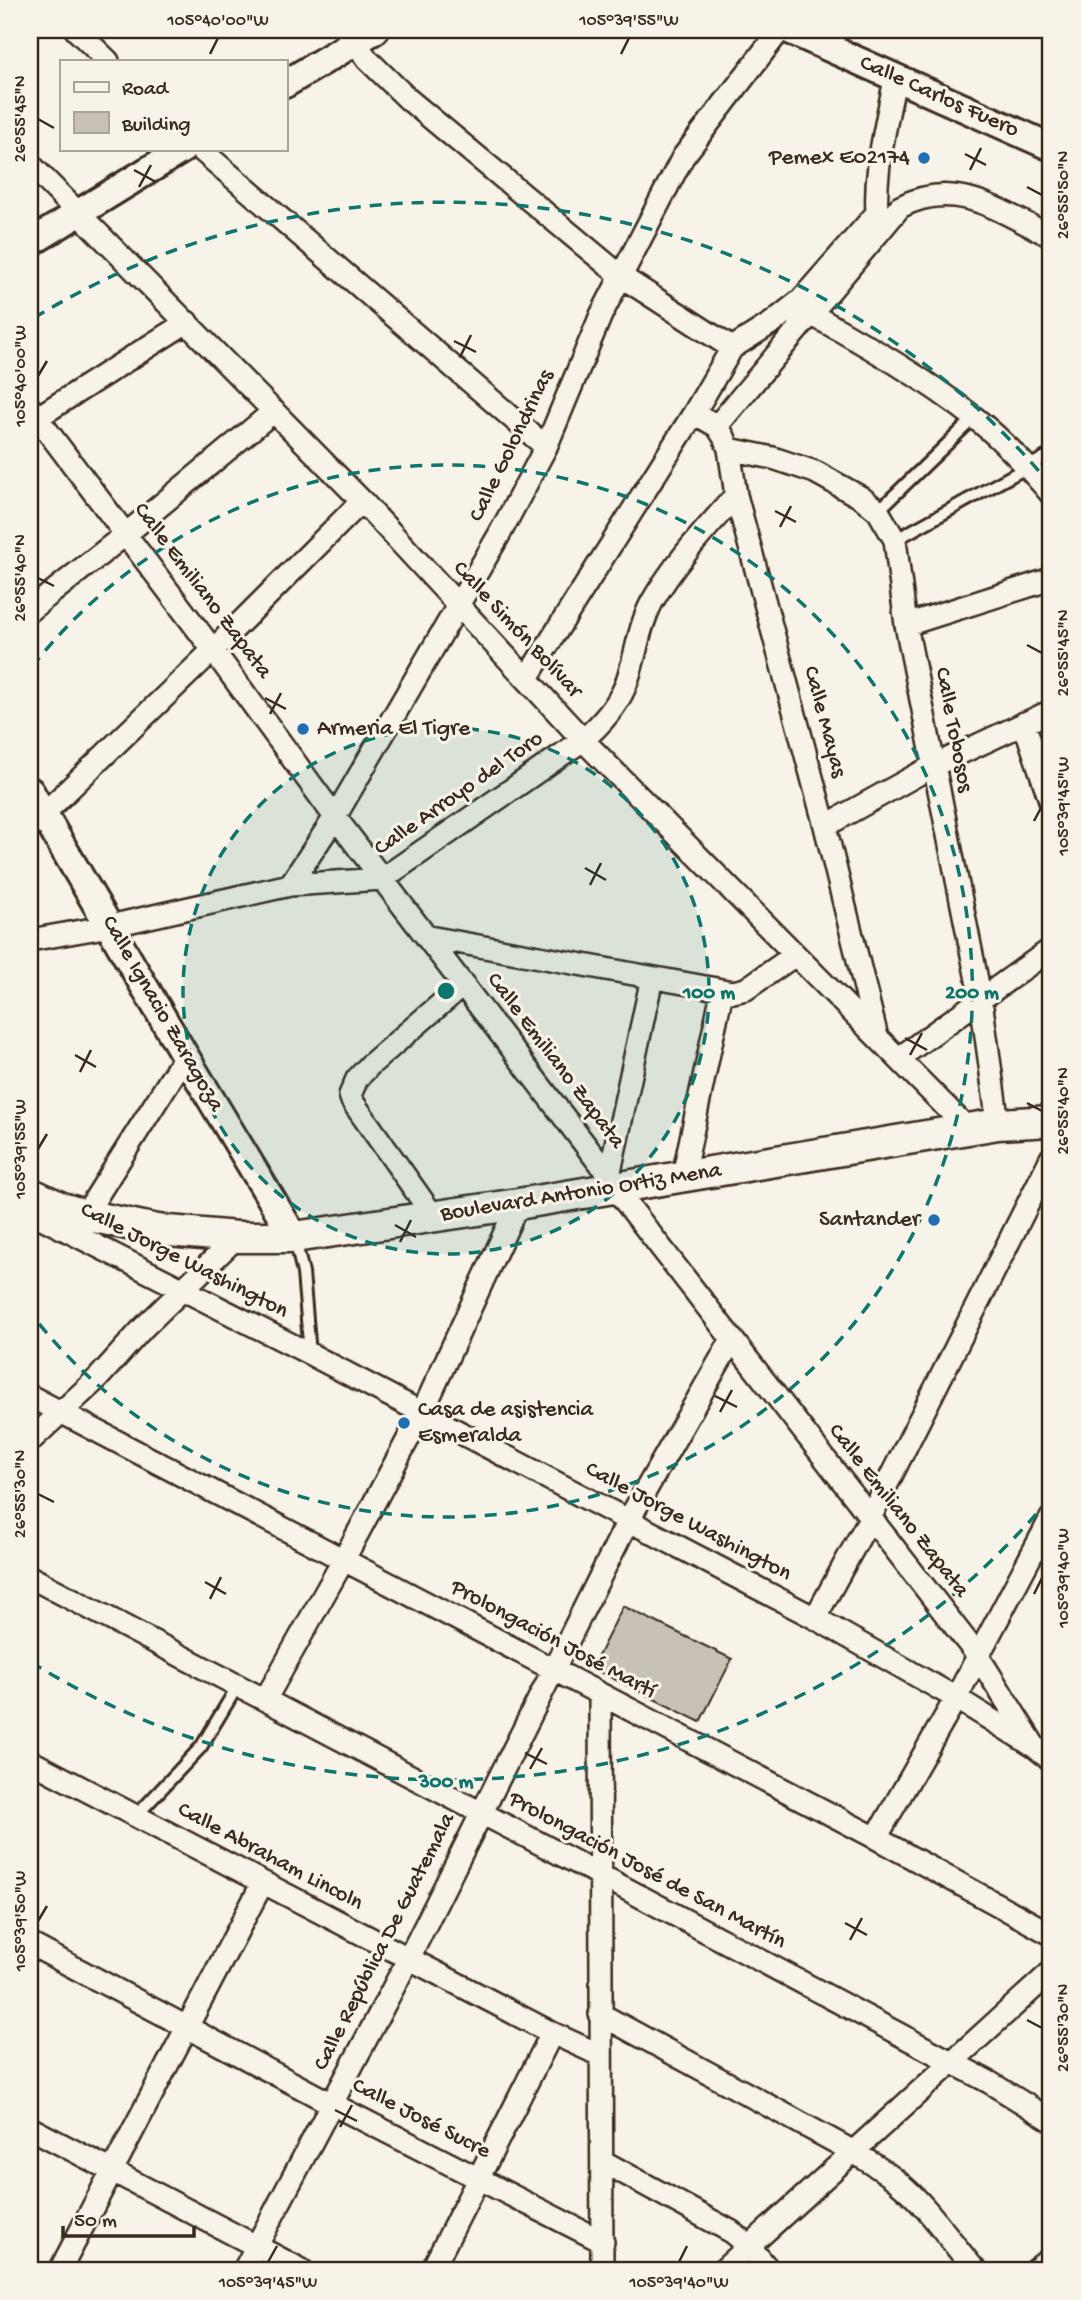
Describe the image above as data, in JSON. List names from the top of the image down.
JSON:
{
  "streets": {
    "main road": ["Boulevard Antonio Ortiz Mena"],
    "street": [
      "Calle Carlos Fuero",
      "Calle Golondrinas",
      "Calle Emiliano Zapata",
      "Calle Simón Bolívar",
      "Calle Mayas",
      "Calle Tobosos",
      "Calle Arroyo del Toro",
      "Calle Ignacio Zaragoza",
      "Calle Jorge Washington",
      "Prolongación José Martí",
      "Calle Abraham Lincoln",
      "Prolongación José de San Martín",
      "Calle República De Guatemala",
      "Calle José Sucre"
    ]
  },
  "crossings": [
    ["Calle Golondrinas", "Calle Emiliano Zapata"],
    ["Calle Golondrinas", "Calle Simón Bolívar"],
    ["Calle Golondrinas", "Calle Arroyo del Toro"],
    ["Calle Emiliano Zapata", "Calle Arroyo del Toro"],
    ["Calle Emiliano Zapata", "Boulevard Antonio Ortiz Mena"],
    ["Calle Emiliano Zapata", "Calle Jorge Washington"],
    ["Calle Emiliano Zapata", "Calle República De Guatemala"],
    ["Calle Simón Bolívar", "Calle Mayas"],
    ["Calle Simón Bolívar", "Calle Arroyo del Toro"],
    ["Calle Simón Bolívar", "Boulevard Antonio Ortiz Mena"],
    ["Calle Mayas", "Calle Tobosos"],
    ["Calle Mayas", "Calle Arroyo del Toro"],
    ["Calle Tobosos", "Boulevard Antonio Ortiz Mena"],
    ["Calle Arroyo del Toro", "Calle Ignacio Zaragoza"],
    ["Calle Ignacio Zaragoza", "Boulevard Antonio Ortiz Mena"],
    ["Calle Jorge Washington", "Calle República De Guatemala"],
    ["Prolongación José Martí", "Calle República De Guatemala"],
    ["Calle Abraham Lincoln", "Calle República De Guatemala"],
    ["Prolongación José de San Martín", "Calle República De Guatemala"],
    ["Calle República De Guatemala", "Calle José Sucre"]
  ],
  "places": [
    "Pemex E02174",
    "Armeria El Tigre",
    "Santander",
    "Casa de asistencia Esmeralda"
  ],
  "legend": ["Road", "Building"],
  "scale_bar": "50 m",
  "coordinates": [
    "105°40'00\"W",
    "105°39'55\"W",
    "26°55'45\"N",
    "26°55'50\"N",
    "26°55'40\"N",
    "105°39'45\"W",
    "26°55'30\"N",
    "105°39'40\"W",
    "105°39'50\"W"
  ],
  "rings": ["100 m", "200 m", "300 m"]
}
